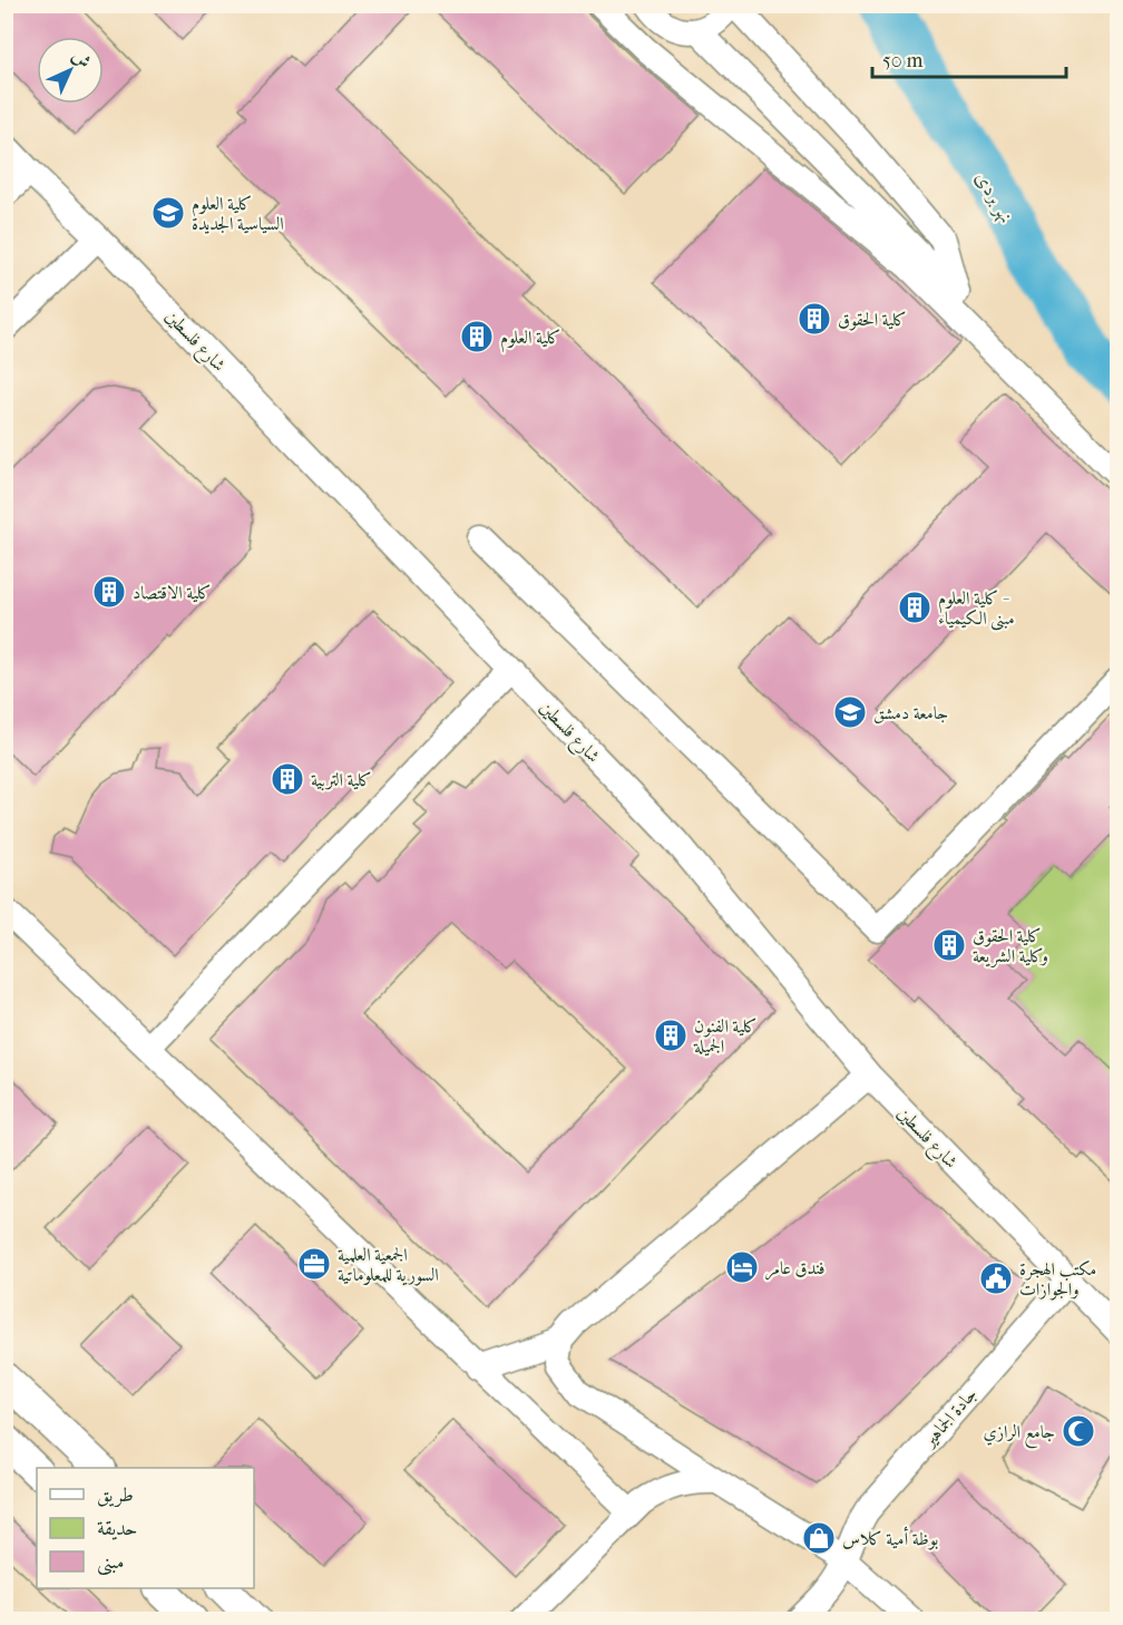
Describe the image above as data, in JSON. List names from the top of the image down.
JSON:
{
  "streets": {
    "street": ["شارع فلسطين", "جادة الجماهير"]
  },
  "crossings": [
    ["شارع فلسطين", "جادة الجماهير"]
  ],
  "water": ["نهر بردى"],
  "places": {
    "school or university": ["كلية العلوم السياسية الجديدة", "جامعة دمشق"],
    "building": [
      "كلية الحقوق",
      "كلية العلوم",
      "كلية الاقتصاد",
      "كلية العلوم - مبنى الكيمياء",
      "كلية التربية",
      "كلية الحقوق وكلية الشريعة",
      "كلية الفنون الجميلة"
    ],
    "office": ["الجمعية العلمية السورية للمعلوماتية"],
    "hotel": ["فندق عامر"],
    "public building": ["مكتب الهجرة والجوازات"],
    "mosque": ["جامع الرازي"],
    "shop": ["بوظة أمية كلاس"]
  },
  "legend": ["طريق", "حديقة", "مبنى"],
  "scale_bar": "50 m",
  "north": "top right"
}
